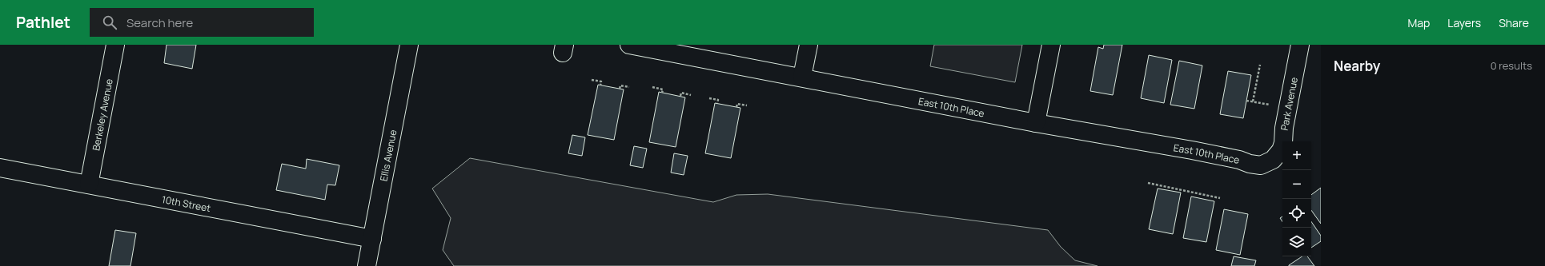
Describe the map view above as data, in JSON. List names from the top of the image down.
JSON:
{
  "streets": {
    "street": [
      "Park Avenue",
      "East 10th Place",
      "Berkeley Avenue",
      "Ellis Avenue",
      "10th Street"
    ]
  },
  "crossings": [
    ["Park Avenue", "East 10th Place"],
    ["Berkeley Avenue", "10th Street"],
    ["Ellis Avenue", "10th Street"]
  ],
  "page": {
    "header": "Pathlet",
    "search": "Search here",
    "nav": ["Map", "Layers", "Share"],
    "heading": ["Nearby", "0 results"],
    "map_buttons": ["+", "−"]
  }
}
